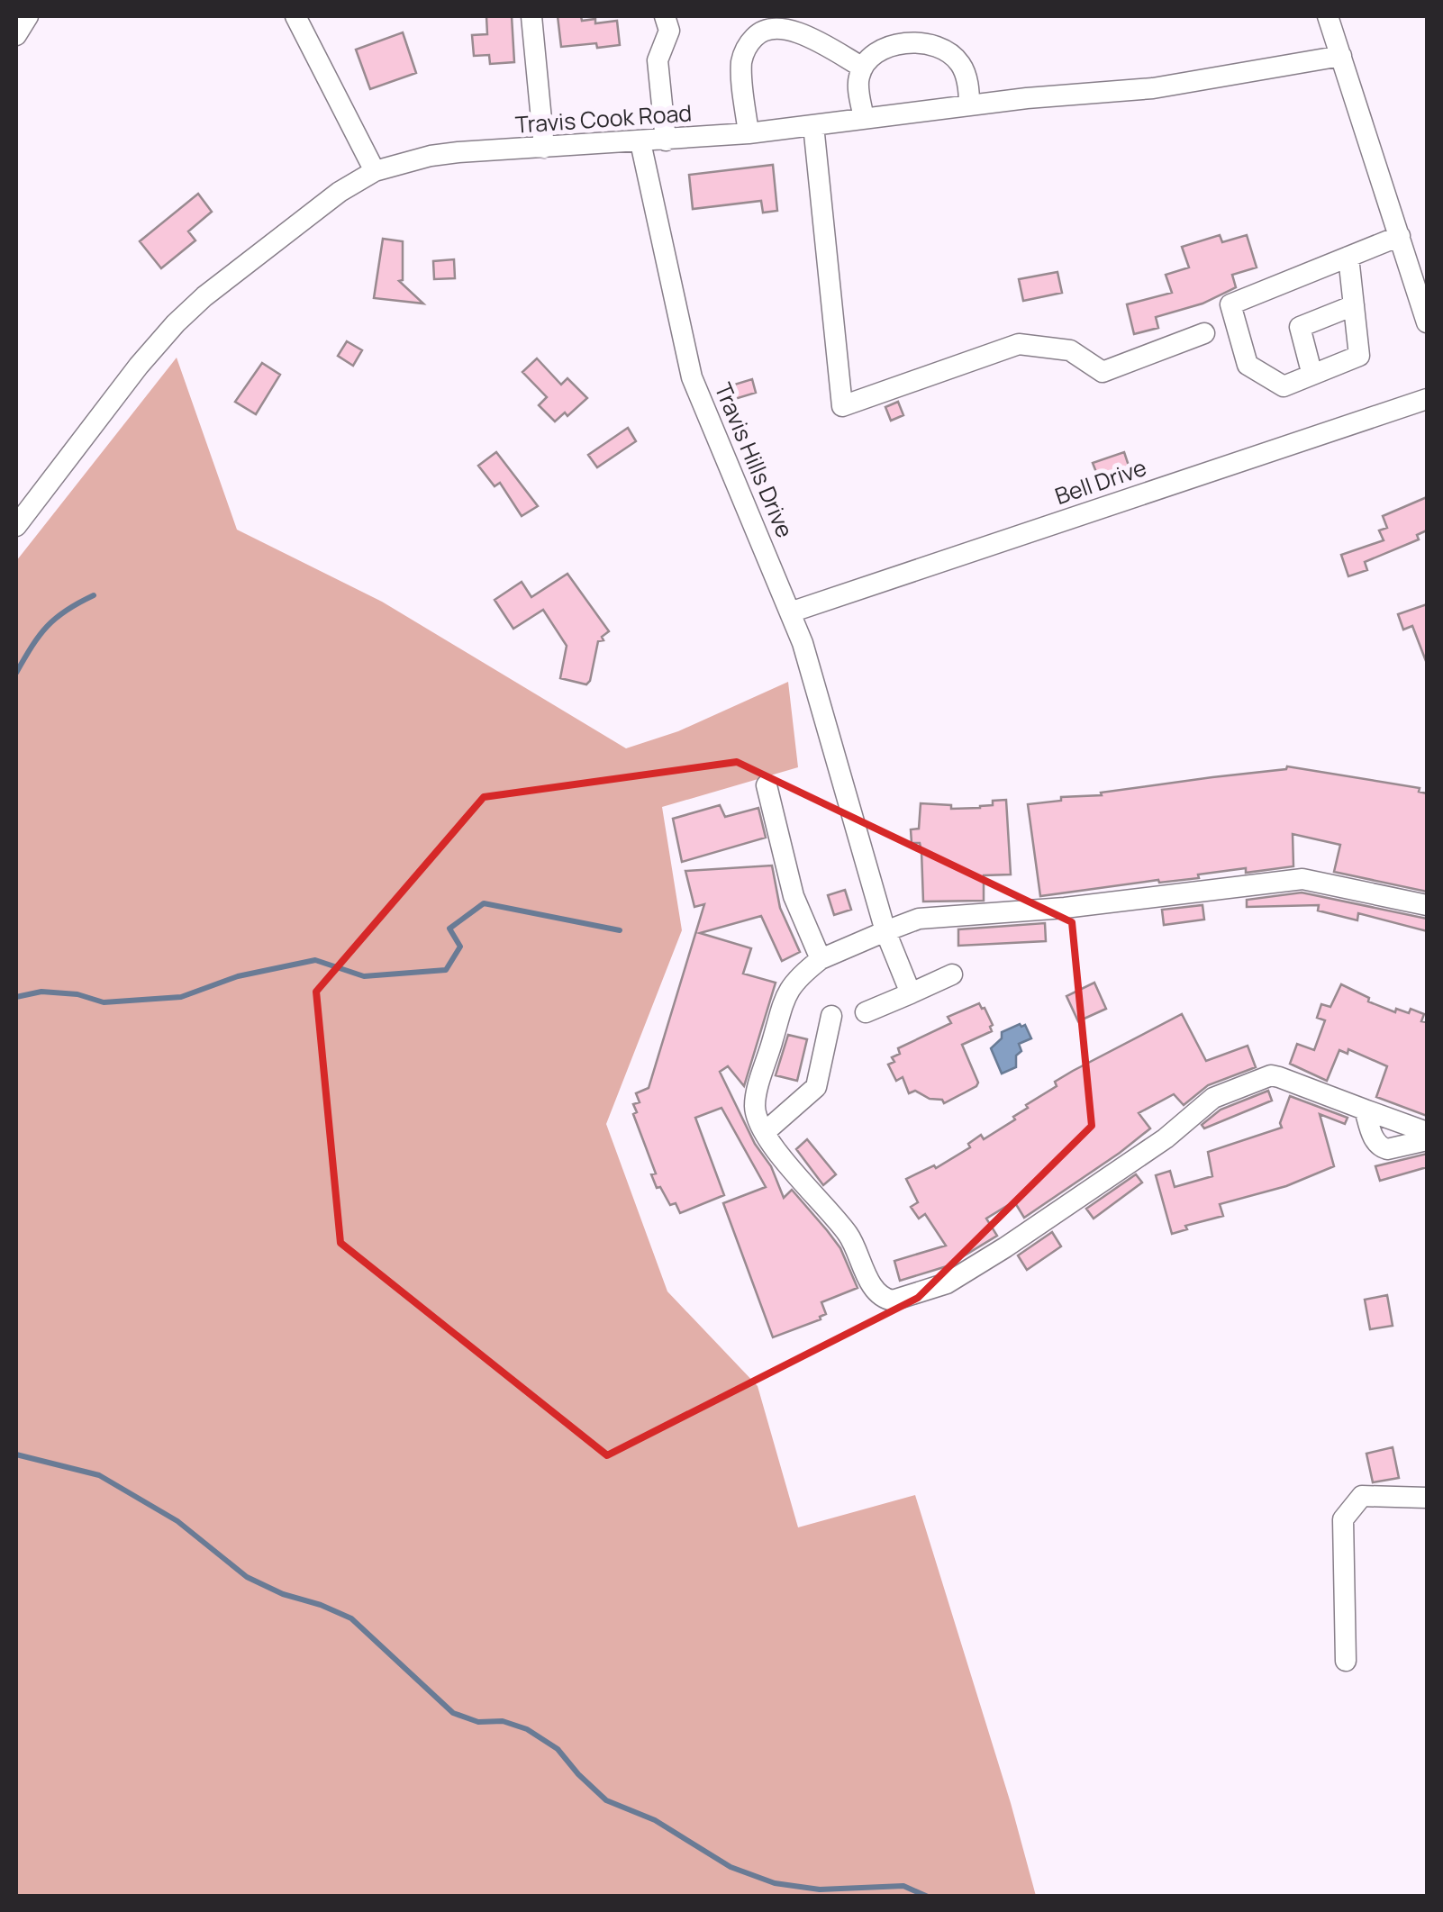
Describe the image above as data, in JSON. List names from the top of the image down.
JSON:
{
  "streets": {
    "street": ["Travis Cook Road", "Travis Hills Drive", "Bell Drive"]
  },
  "crossings": [
    ["Travis Cook Road", "Travis Hills Drive"],
    ["Travis Hills Drive", "Bell Drive"]
  ]
}
